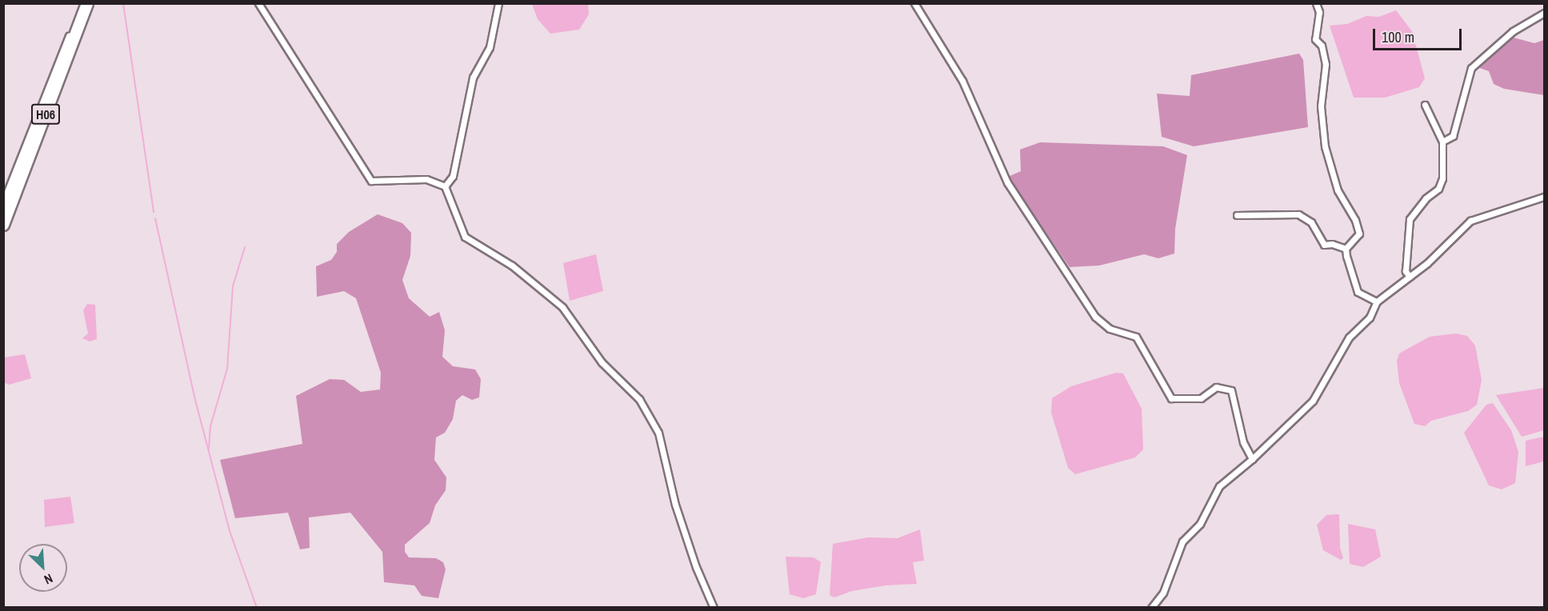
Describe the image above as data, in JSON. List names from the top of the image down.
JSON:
{
  "streets": {
    "highway": ["H06"]
  },
  "scale_bar": "100 m",
  "north": "bottom right"
}
